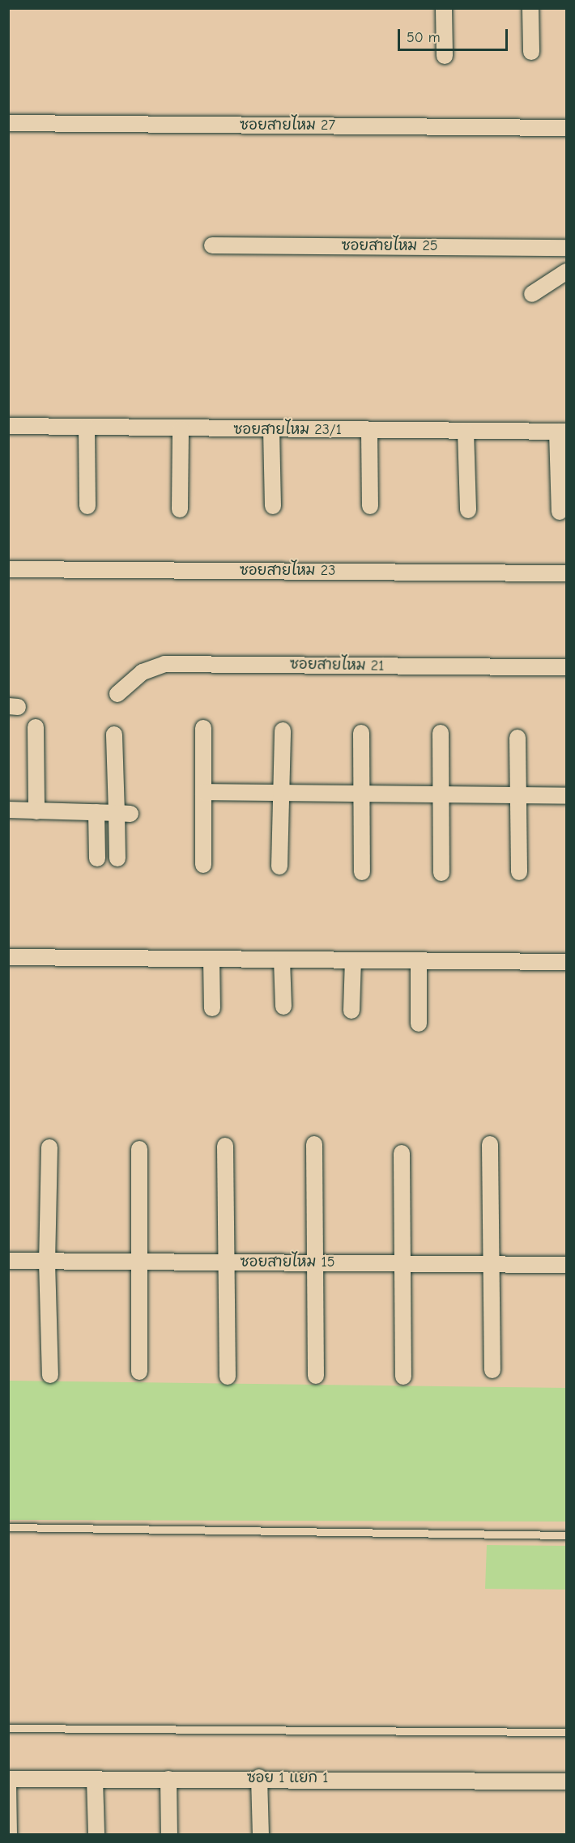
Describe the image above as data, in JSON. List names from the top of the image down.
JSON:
{
  "streets": {
    "street": [
      "ซอยสายไหม 27",
      "ซอยสายไหม 25",
      "ซอยสายไหม 23/1",
      "ซอยสายไหม 23",
      "ซอยสายไหม 21",
      "ซอยสายไหม 15",
      "ซอย 1 แยก 1"
    ]
  },
  "scale_bar": "50 m"
}
